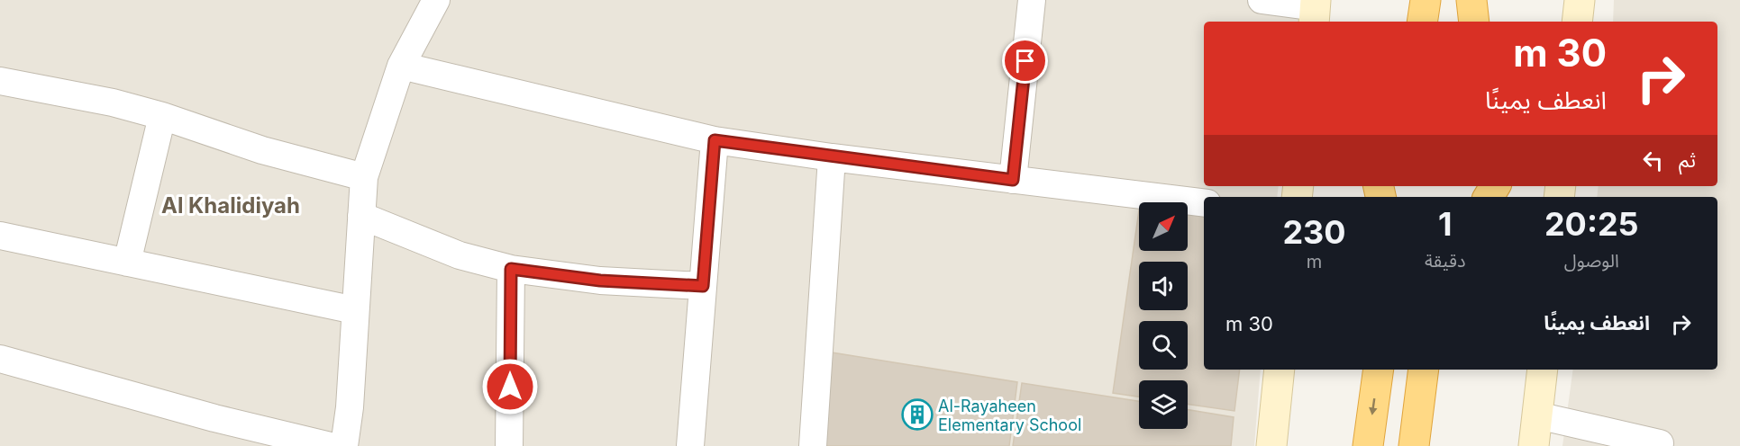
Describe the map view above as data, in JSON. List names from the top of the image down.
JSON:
{
  "districts": ["Al Khalidiyah"],
  "places": {
    "building": ["Al-Rayaheen Elementary School"]
  },
  "north": "top right",
  "page": {
    "turn": ["30 m", "انعطف يمينًا"],
    "then": "ثم",
    "eta": [
      "20:25",
      "الوصول",
      "1",
      "دقيقة",
      "230",
      "m"
    ],
    "list": [
      {
        "name": "انعطف يمينًا",
        "value": "30 m"
      }
    ]
  }
}
